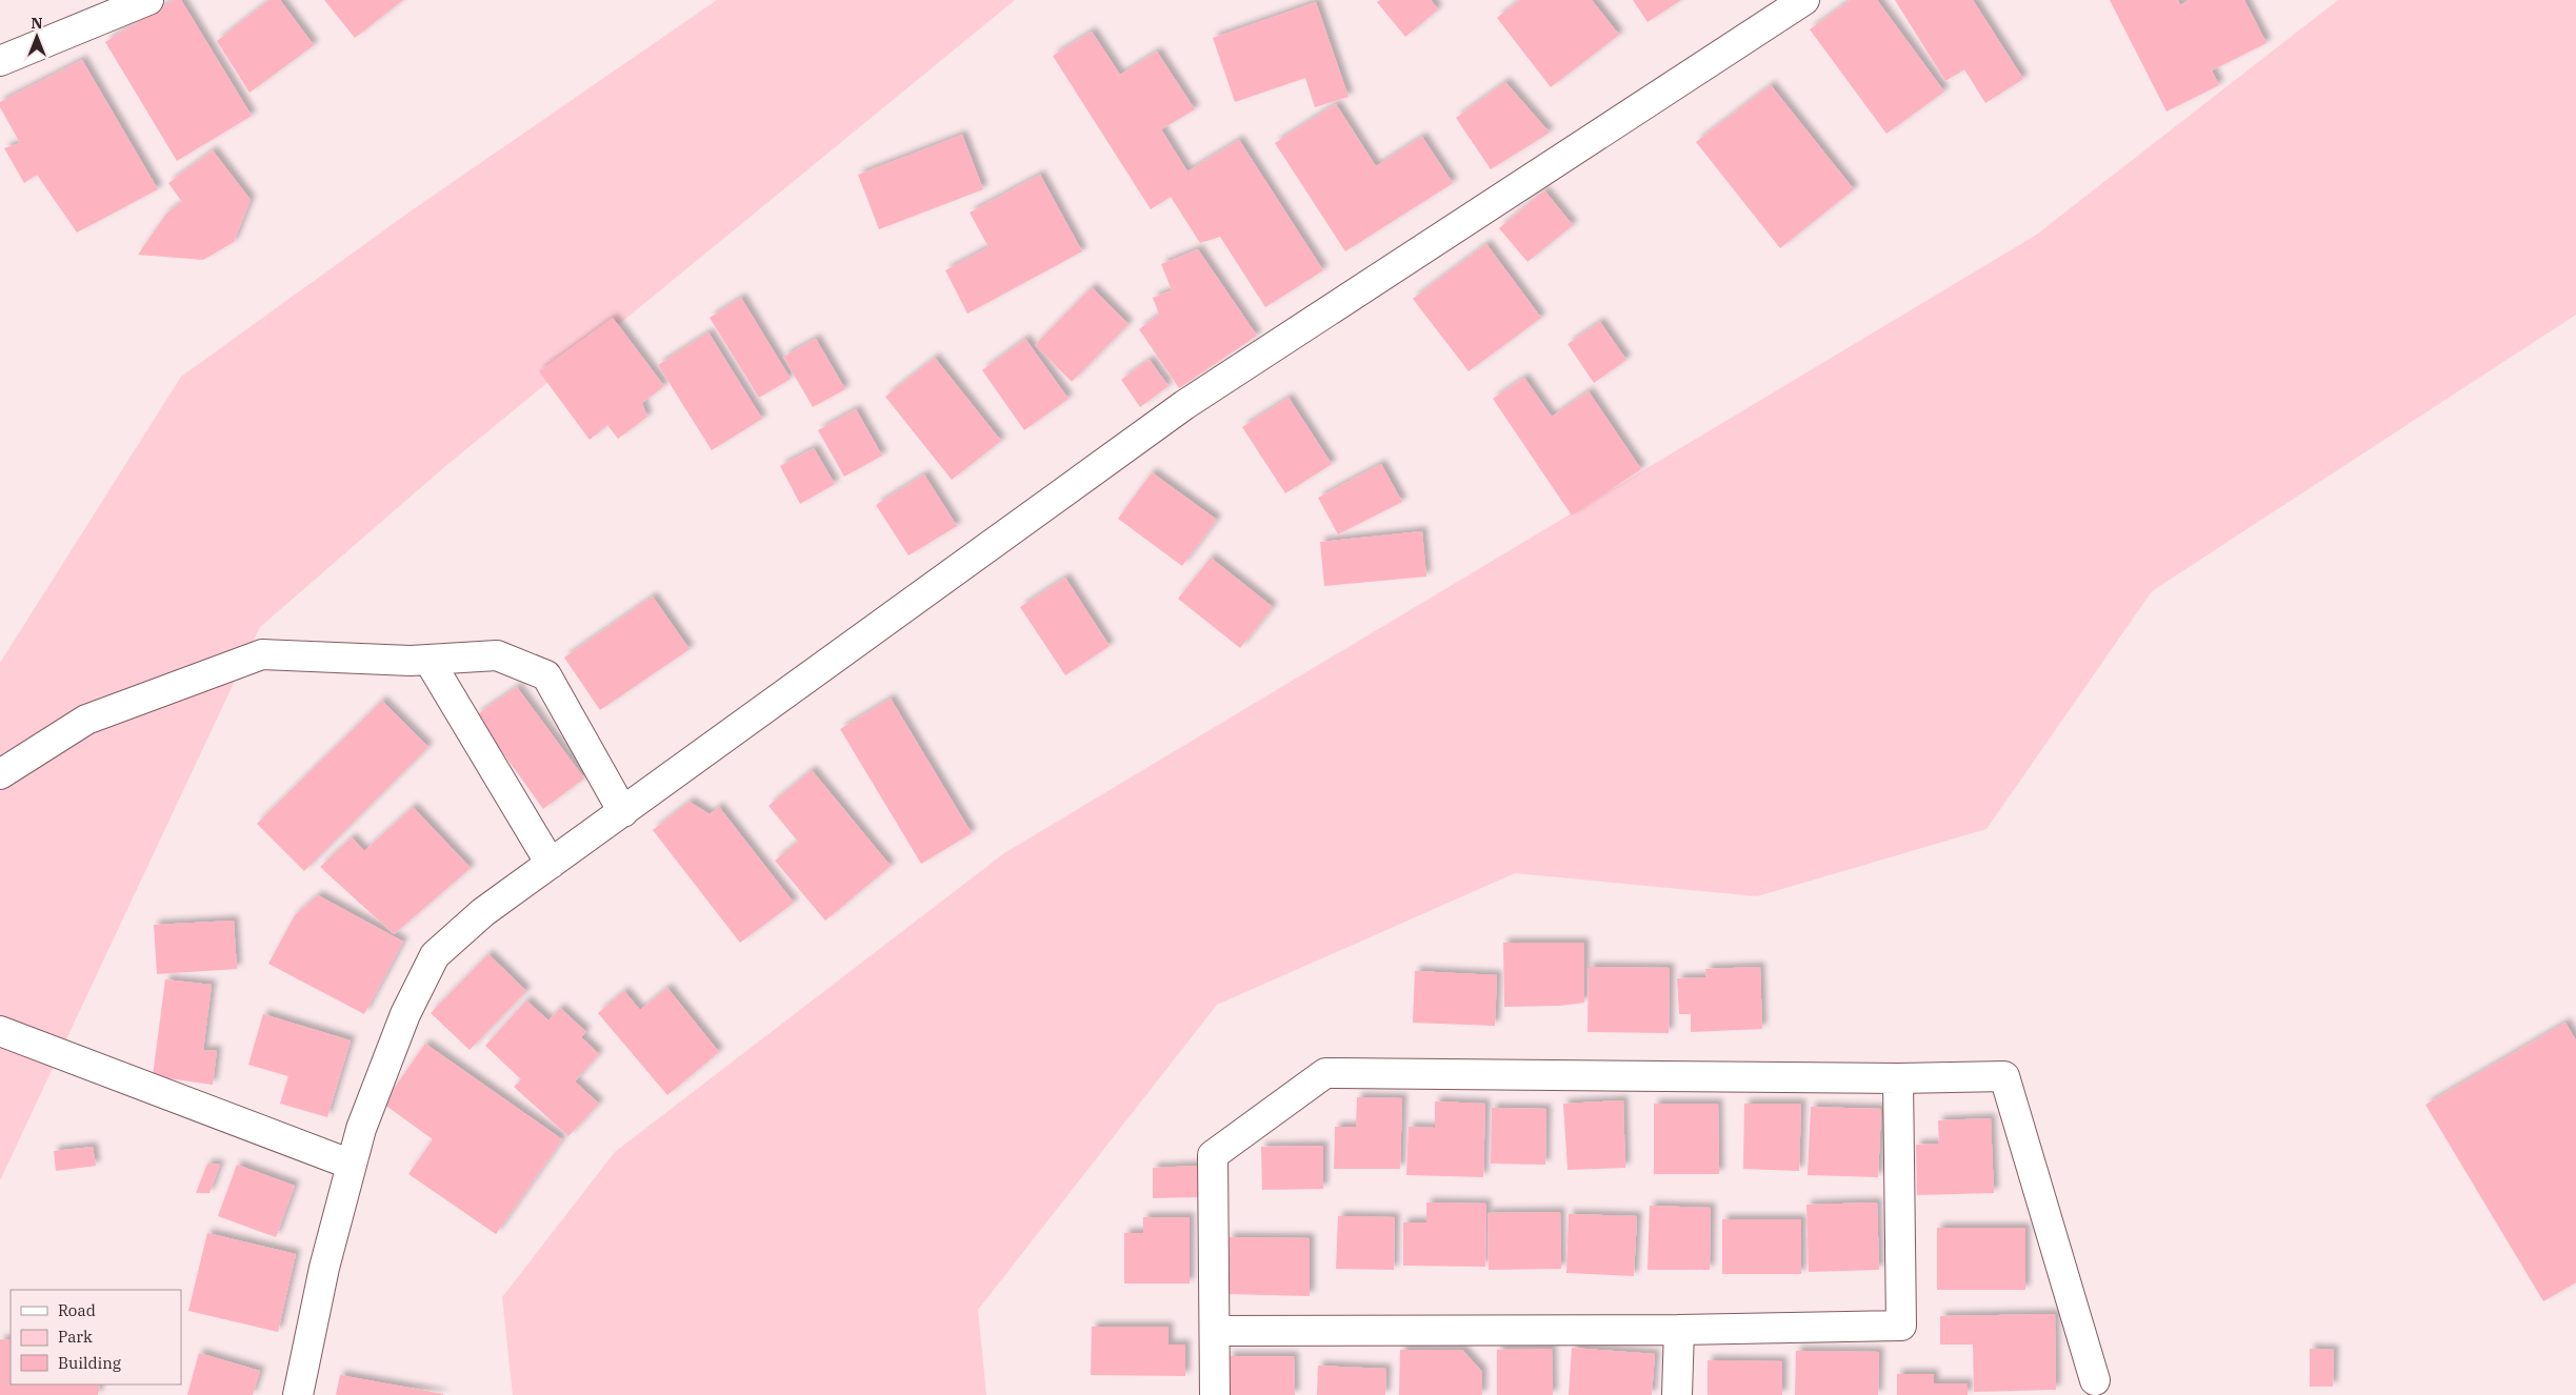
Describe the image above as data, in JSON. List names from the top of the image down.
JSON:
{
  "legend": ["Road", "Park", "Building"],
  "north": "top"
}
